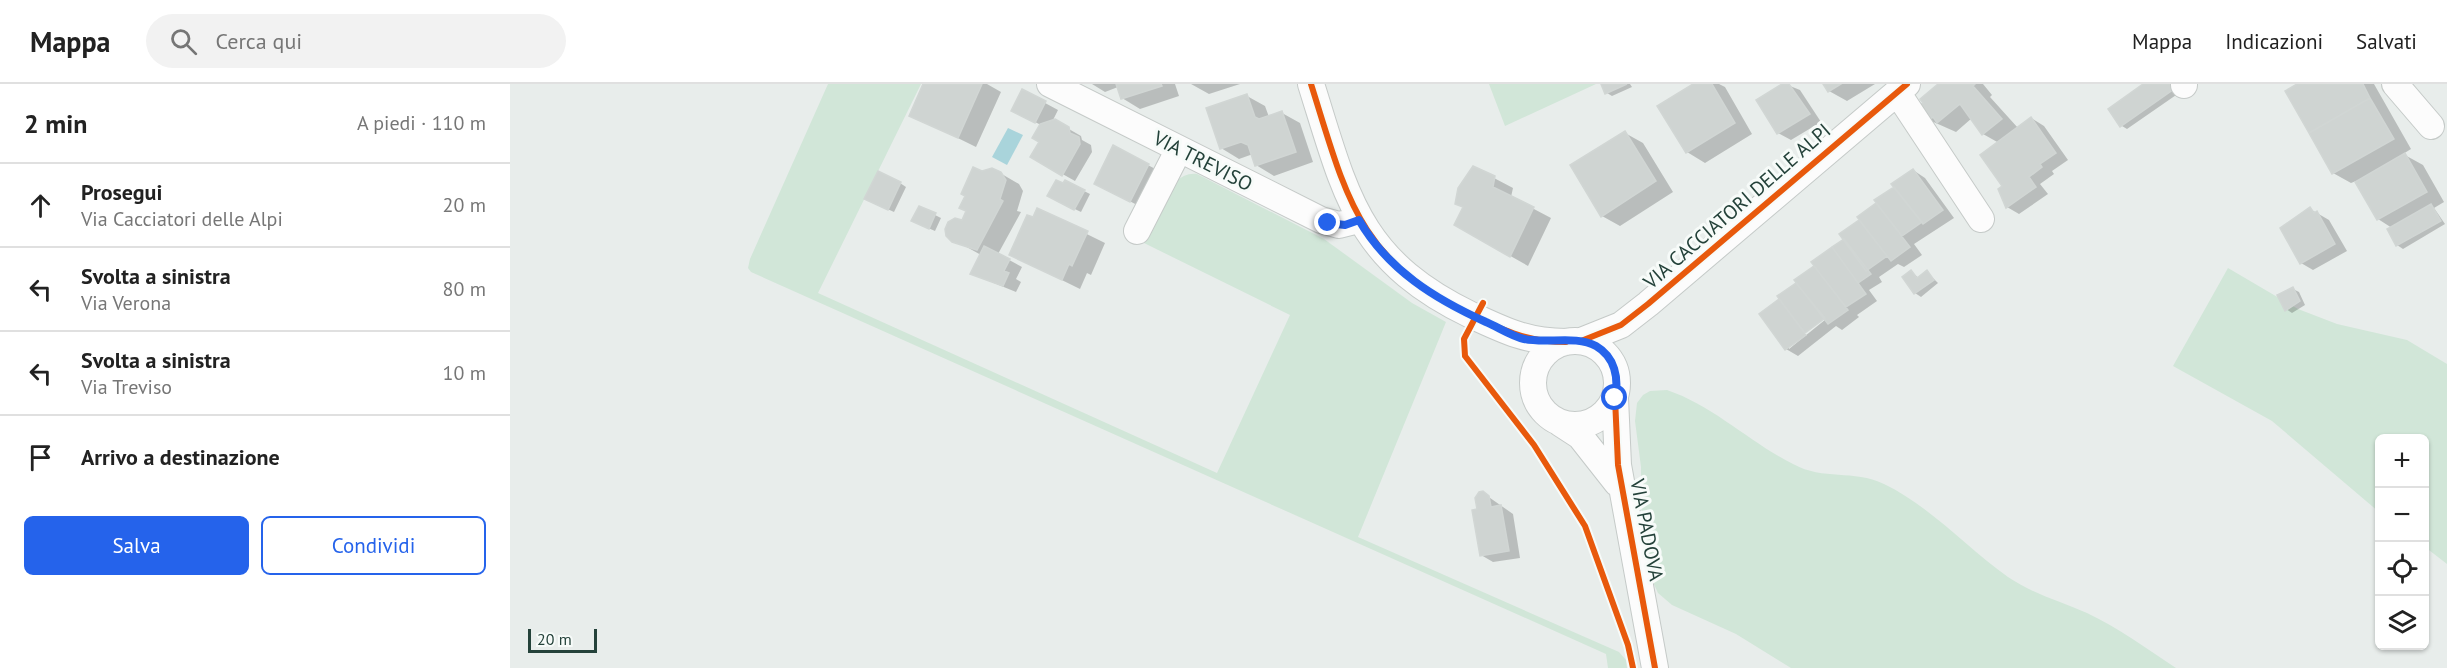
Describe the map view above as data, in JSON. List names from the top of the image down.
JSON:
{
  "streets": {
    "street": ["VIA TREVISO", "VIA CACCIATORI DELLE ALPI", "VIA PADOVA"]
  },
  "crossings": [
    ["VIA CACCIATORI DELLE ALPI", "VIA PADOVA"]
  ],
  "scale_bar": "20 m",
  "page": {
    "header": "Mappa",
    "search": "Cerca qui",
    "nav": ["Mappa", "Indicazioni", "Salvati"],
    "heading": ["2 min", "A piedi · 110 m"],
    "list": [
      ["Prosegui", "Via Cacciatori delle Alpi", "20 m"],
      ["Svolta a sinistra", "Via Verona", "80 m"],
      ["Svolta a sinistra", "Via Treviso", "10 m"],
      "Arrivo a destinazione"
    ],
    "map_buttons": ["+", "−"],
    "buttons": ["Salva", "Condividi"],
    "scale": "20 m"
  }
}
